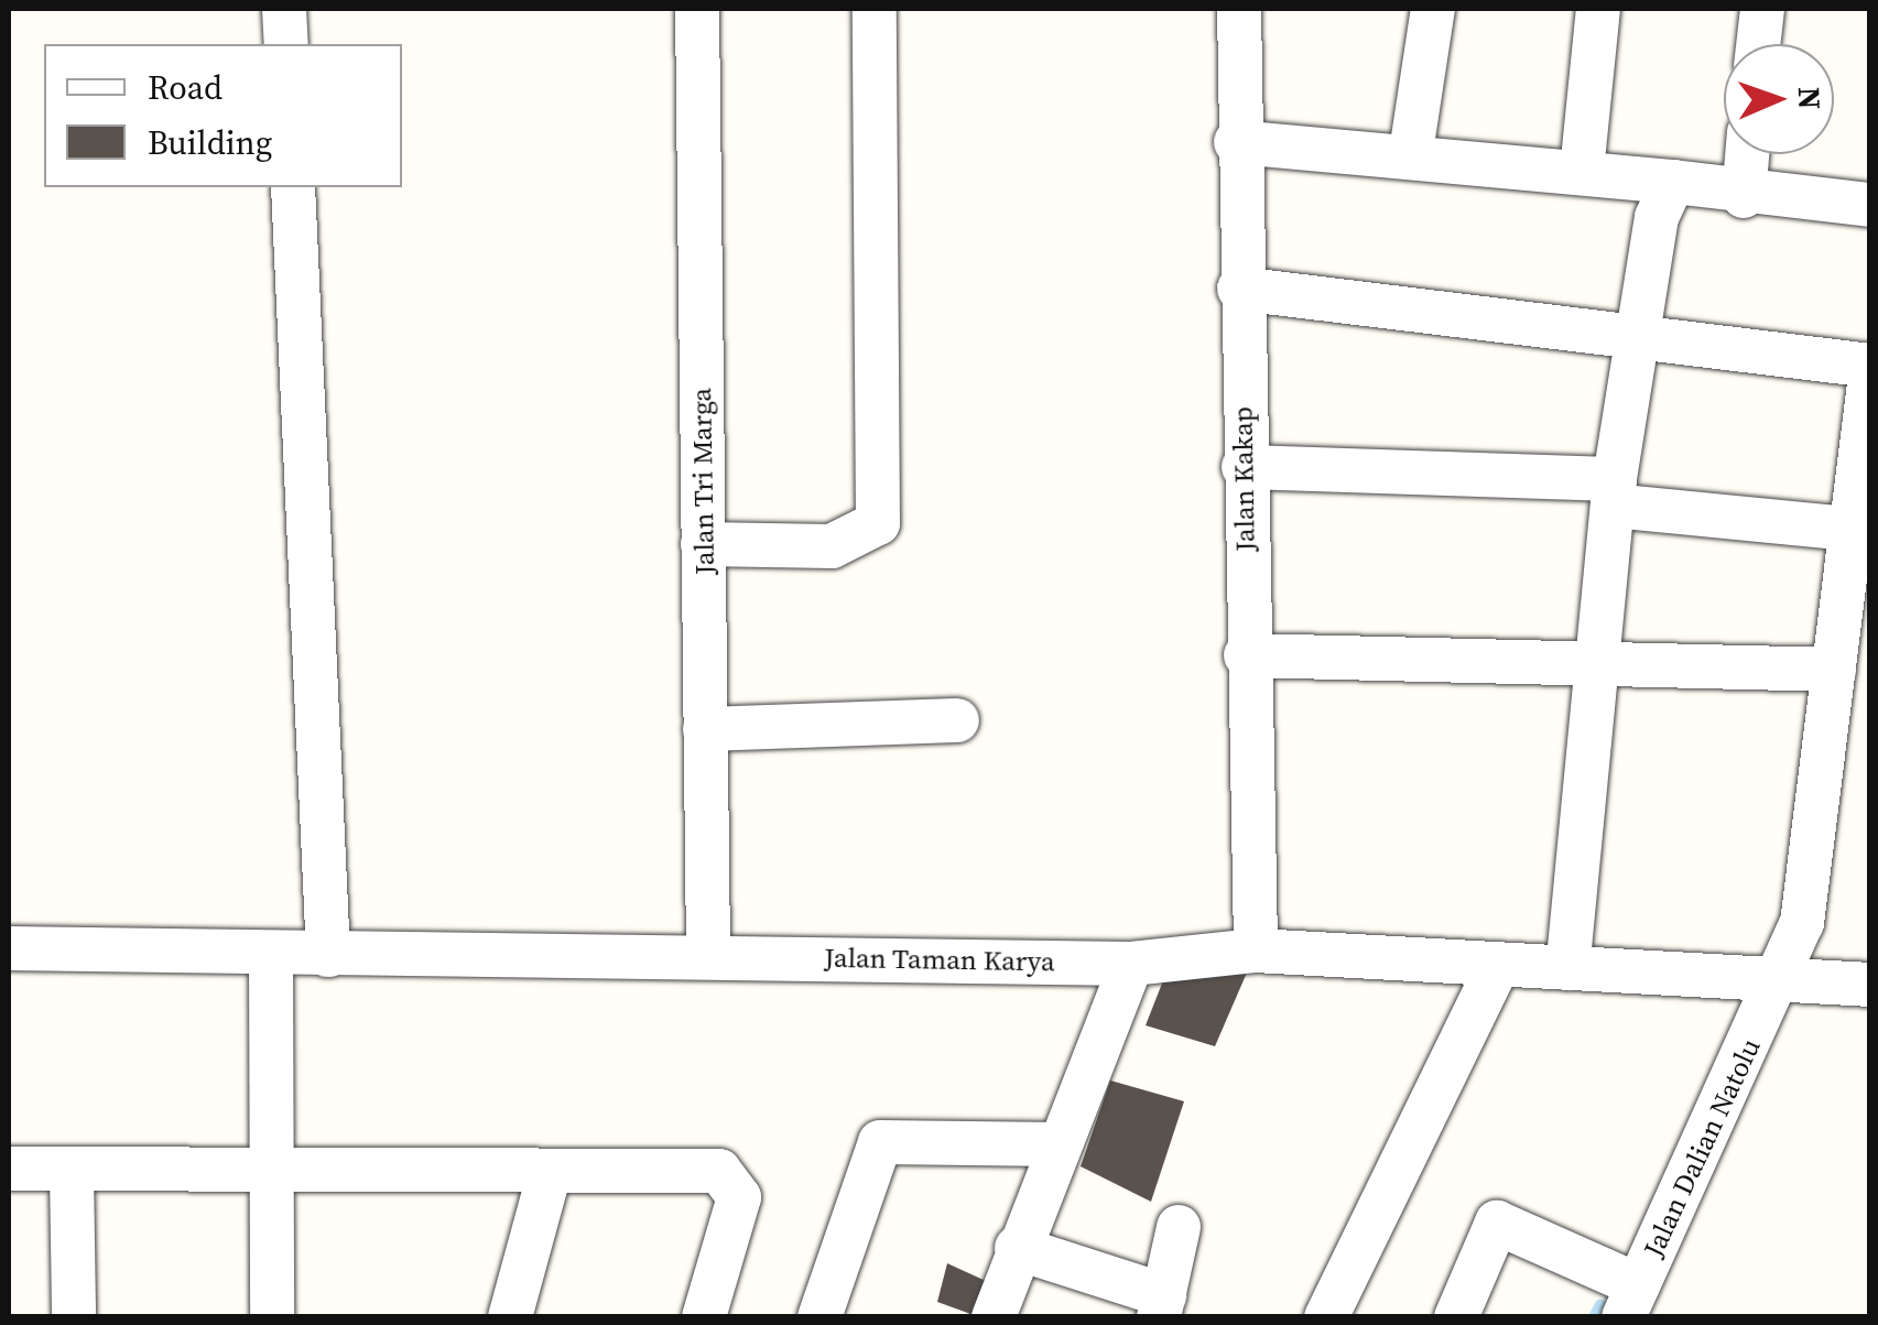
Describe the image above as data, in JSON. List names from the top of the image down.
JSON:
{
  "streets": {
    "street": [
      "Jalan Kakap",
      "Jalan Tri Marga",
      "Jalan Taman Karya",
      "Jalan Dalian Natolu"
    ]
  },
  "crossings": [
    ["Jalan Kakap", "Jalan Taman Karya"],
    ["Jalan Tri Marga", "Jalan Taman Karya"],
    ["Jalan Taman Karya", "Jalan Dalian Natolu"]
  ],
  "legend": ["Road", "Building"],
  "north": "right"
}
